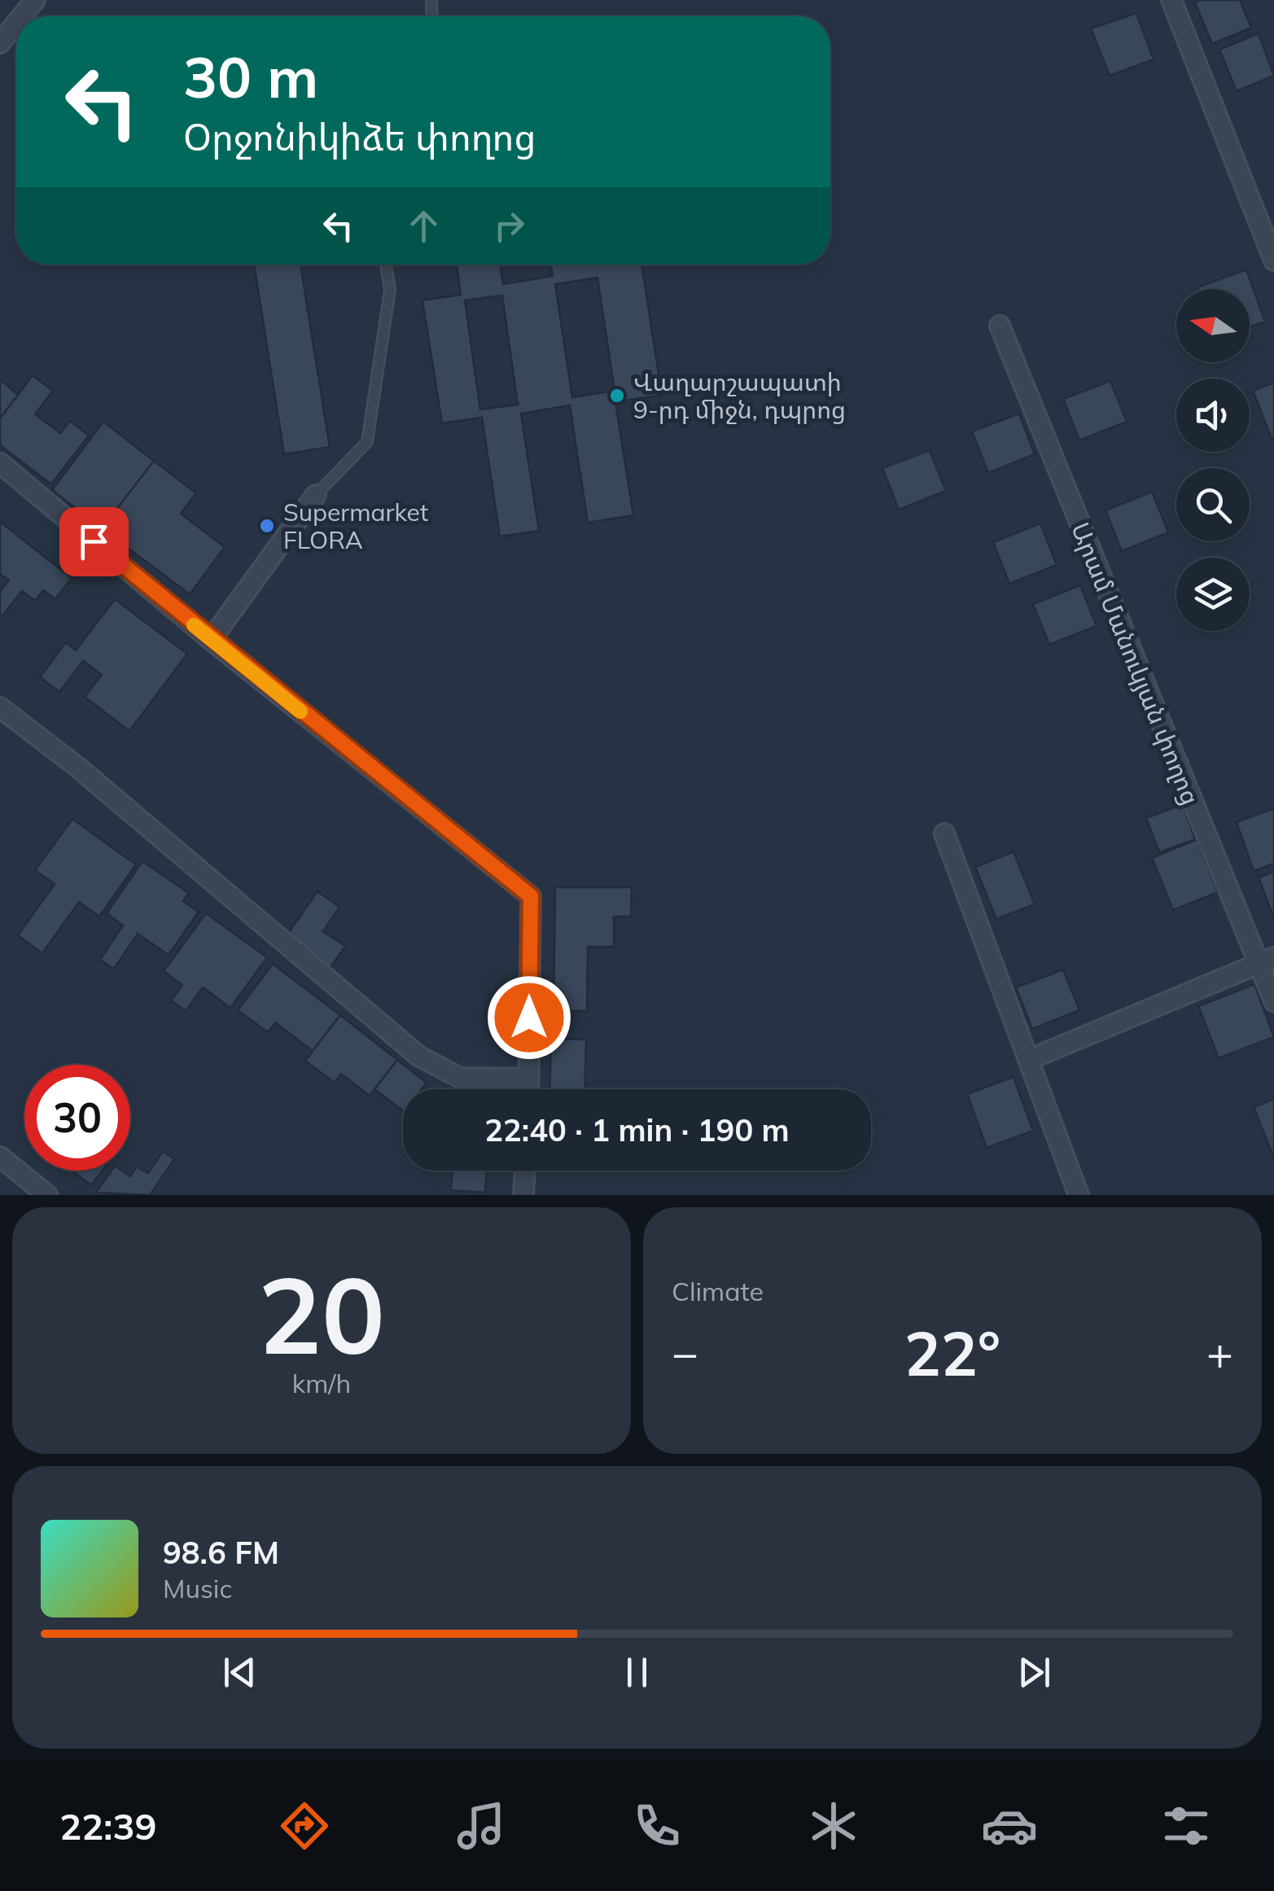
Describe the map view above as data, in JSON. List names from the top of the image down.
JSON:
{
  "streets": {
    "street": ["Արամ Մանուկյան փողոց"]
  },
  "places": ["Վաղարշապատի 9-րդ միջն, դպրոց", "Supermarket FLORA"],
  "north": "left",
  "page": {
    "turn": ["30 m", "Օրջոնիկիձե փողոց"],
    "limit": "30",
    "trip": "22:40 · 1 min · 190 m",
    "tile": [
      ["20", "km/h"],
      "Climate"
    ],
    "heat": ["−", "22°", "+"],
    "song": ["98.6 FM", "Music"],
    "tabs": "22:39"
  }
}
